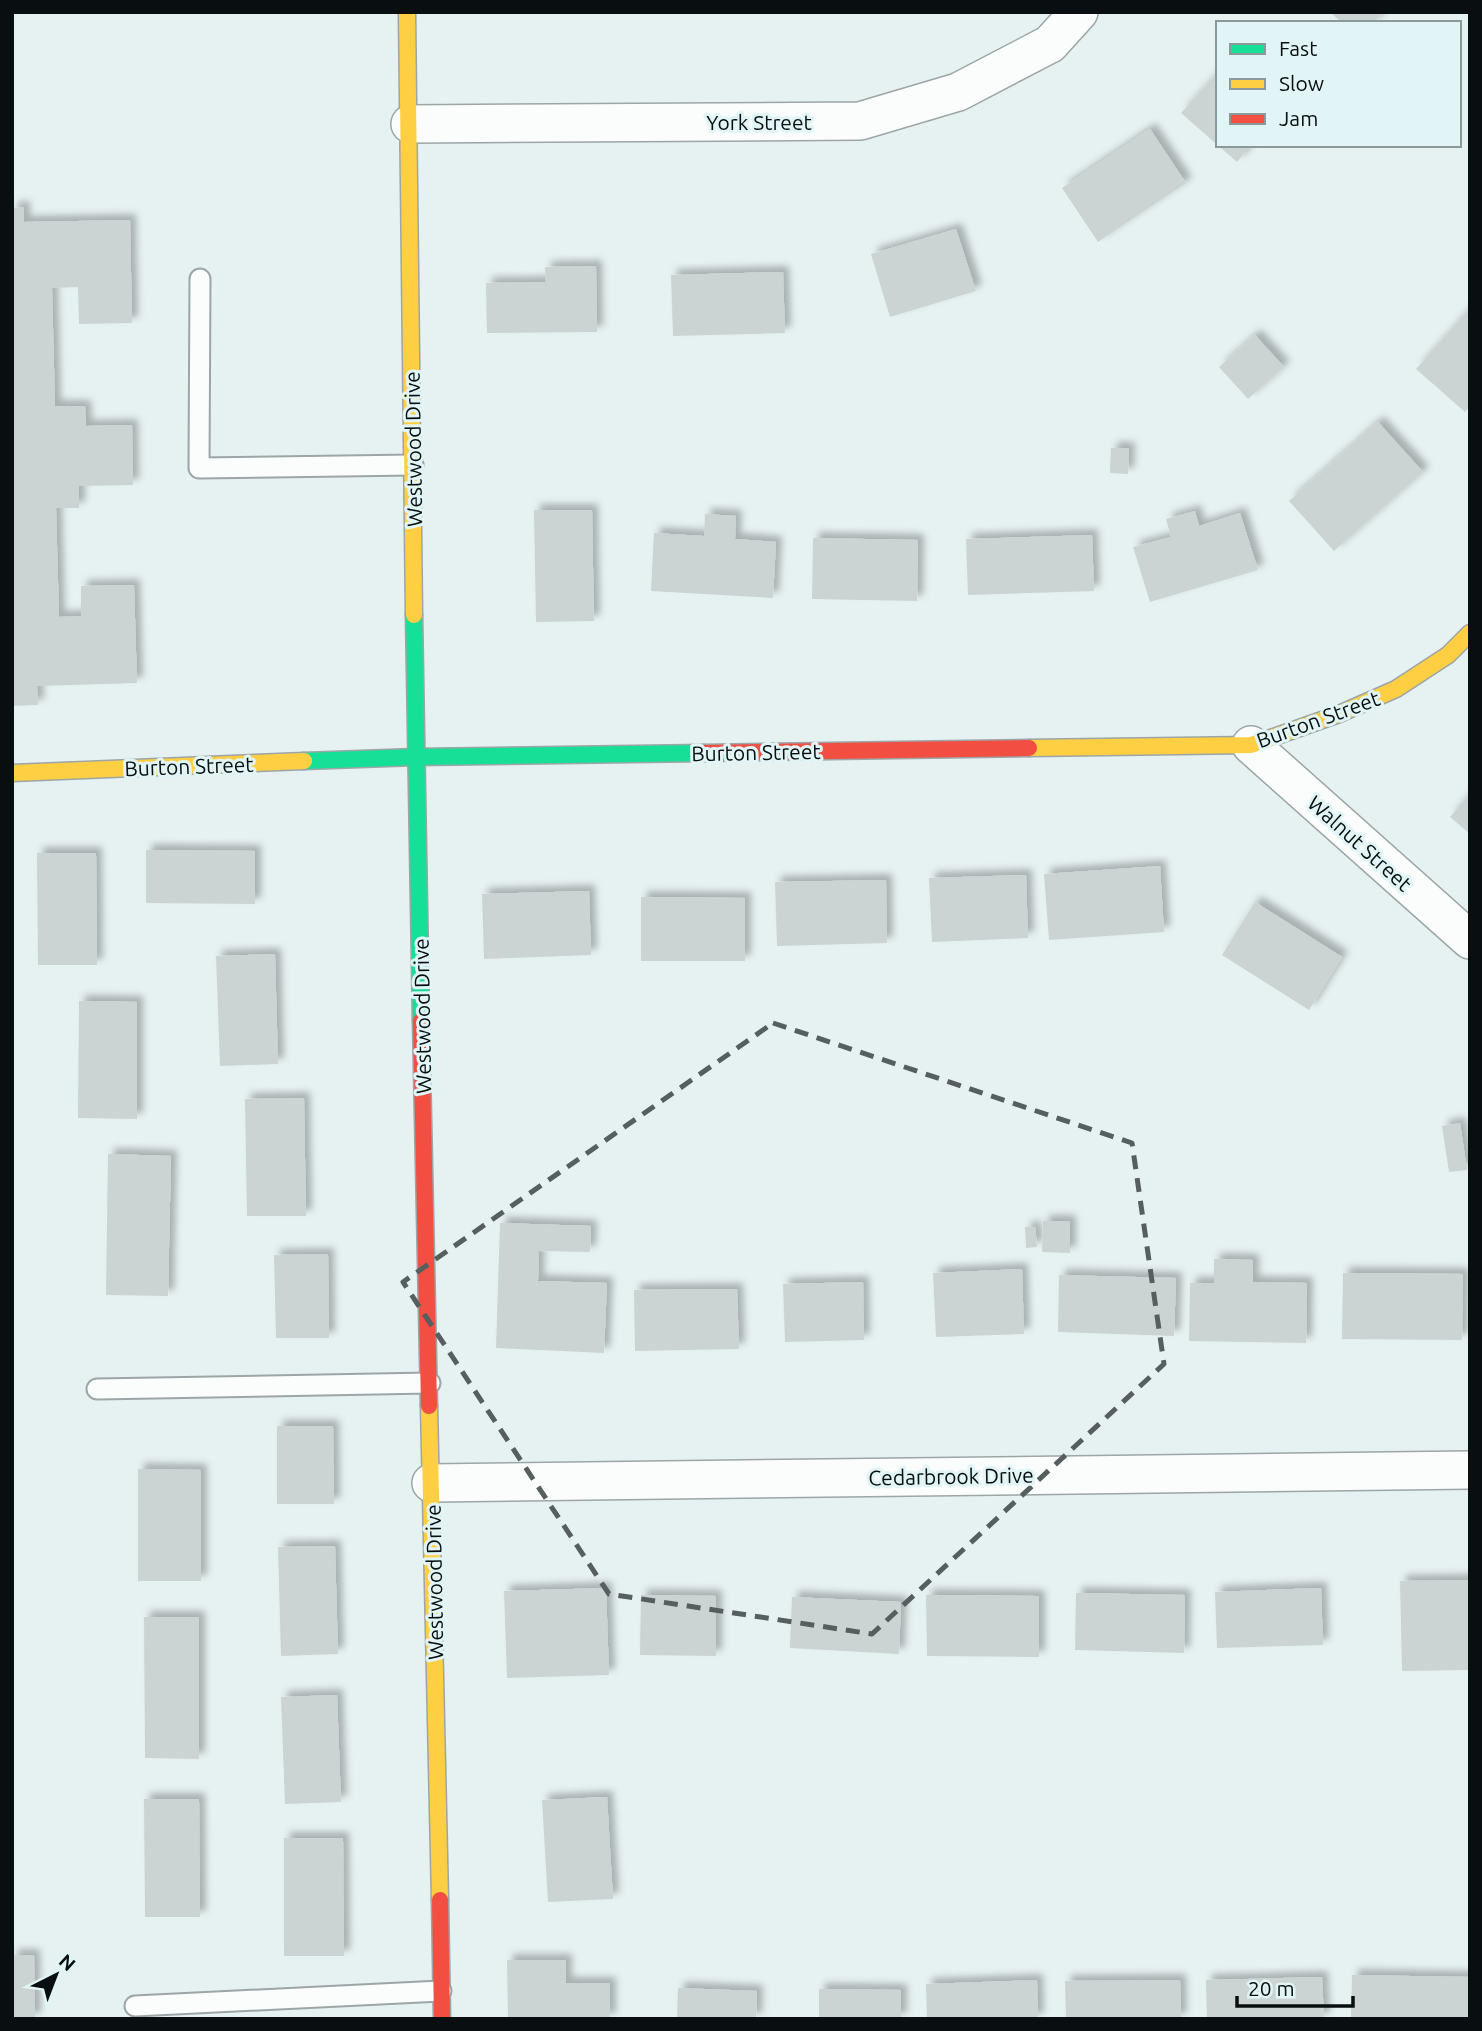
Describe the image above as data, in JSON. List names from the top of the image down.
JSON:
{
  "streets": {
    "street": [
      "York Street",
      "Westwood Drive",
      "Burton Street",
      "Walnut Street",
      "Cedarbrook Drive"
    ]
  },
  "crossings": [
    ["York Street", "Westwood Drive"],
    ["Westwood Drive", "Burton Street"],
    ["Westwood Drive", "Cedarbrook Drive"],
    ["Burton Street", "Walnut Street"]
  ],
  "legend": ["Fast", "Slow", "Jam"],
  "scale_bar": "20 m",
  "north": "top right"
}
